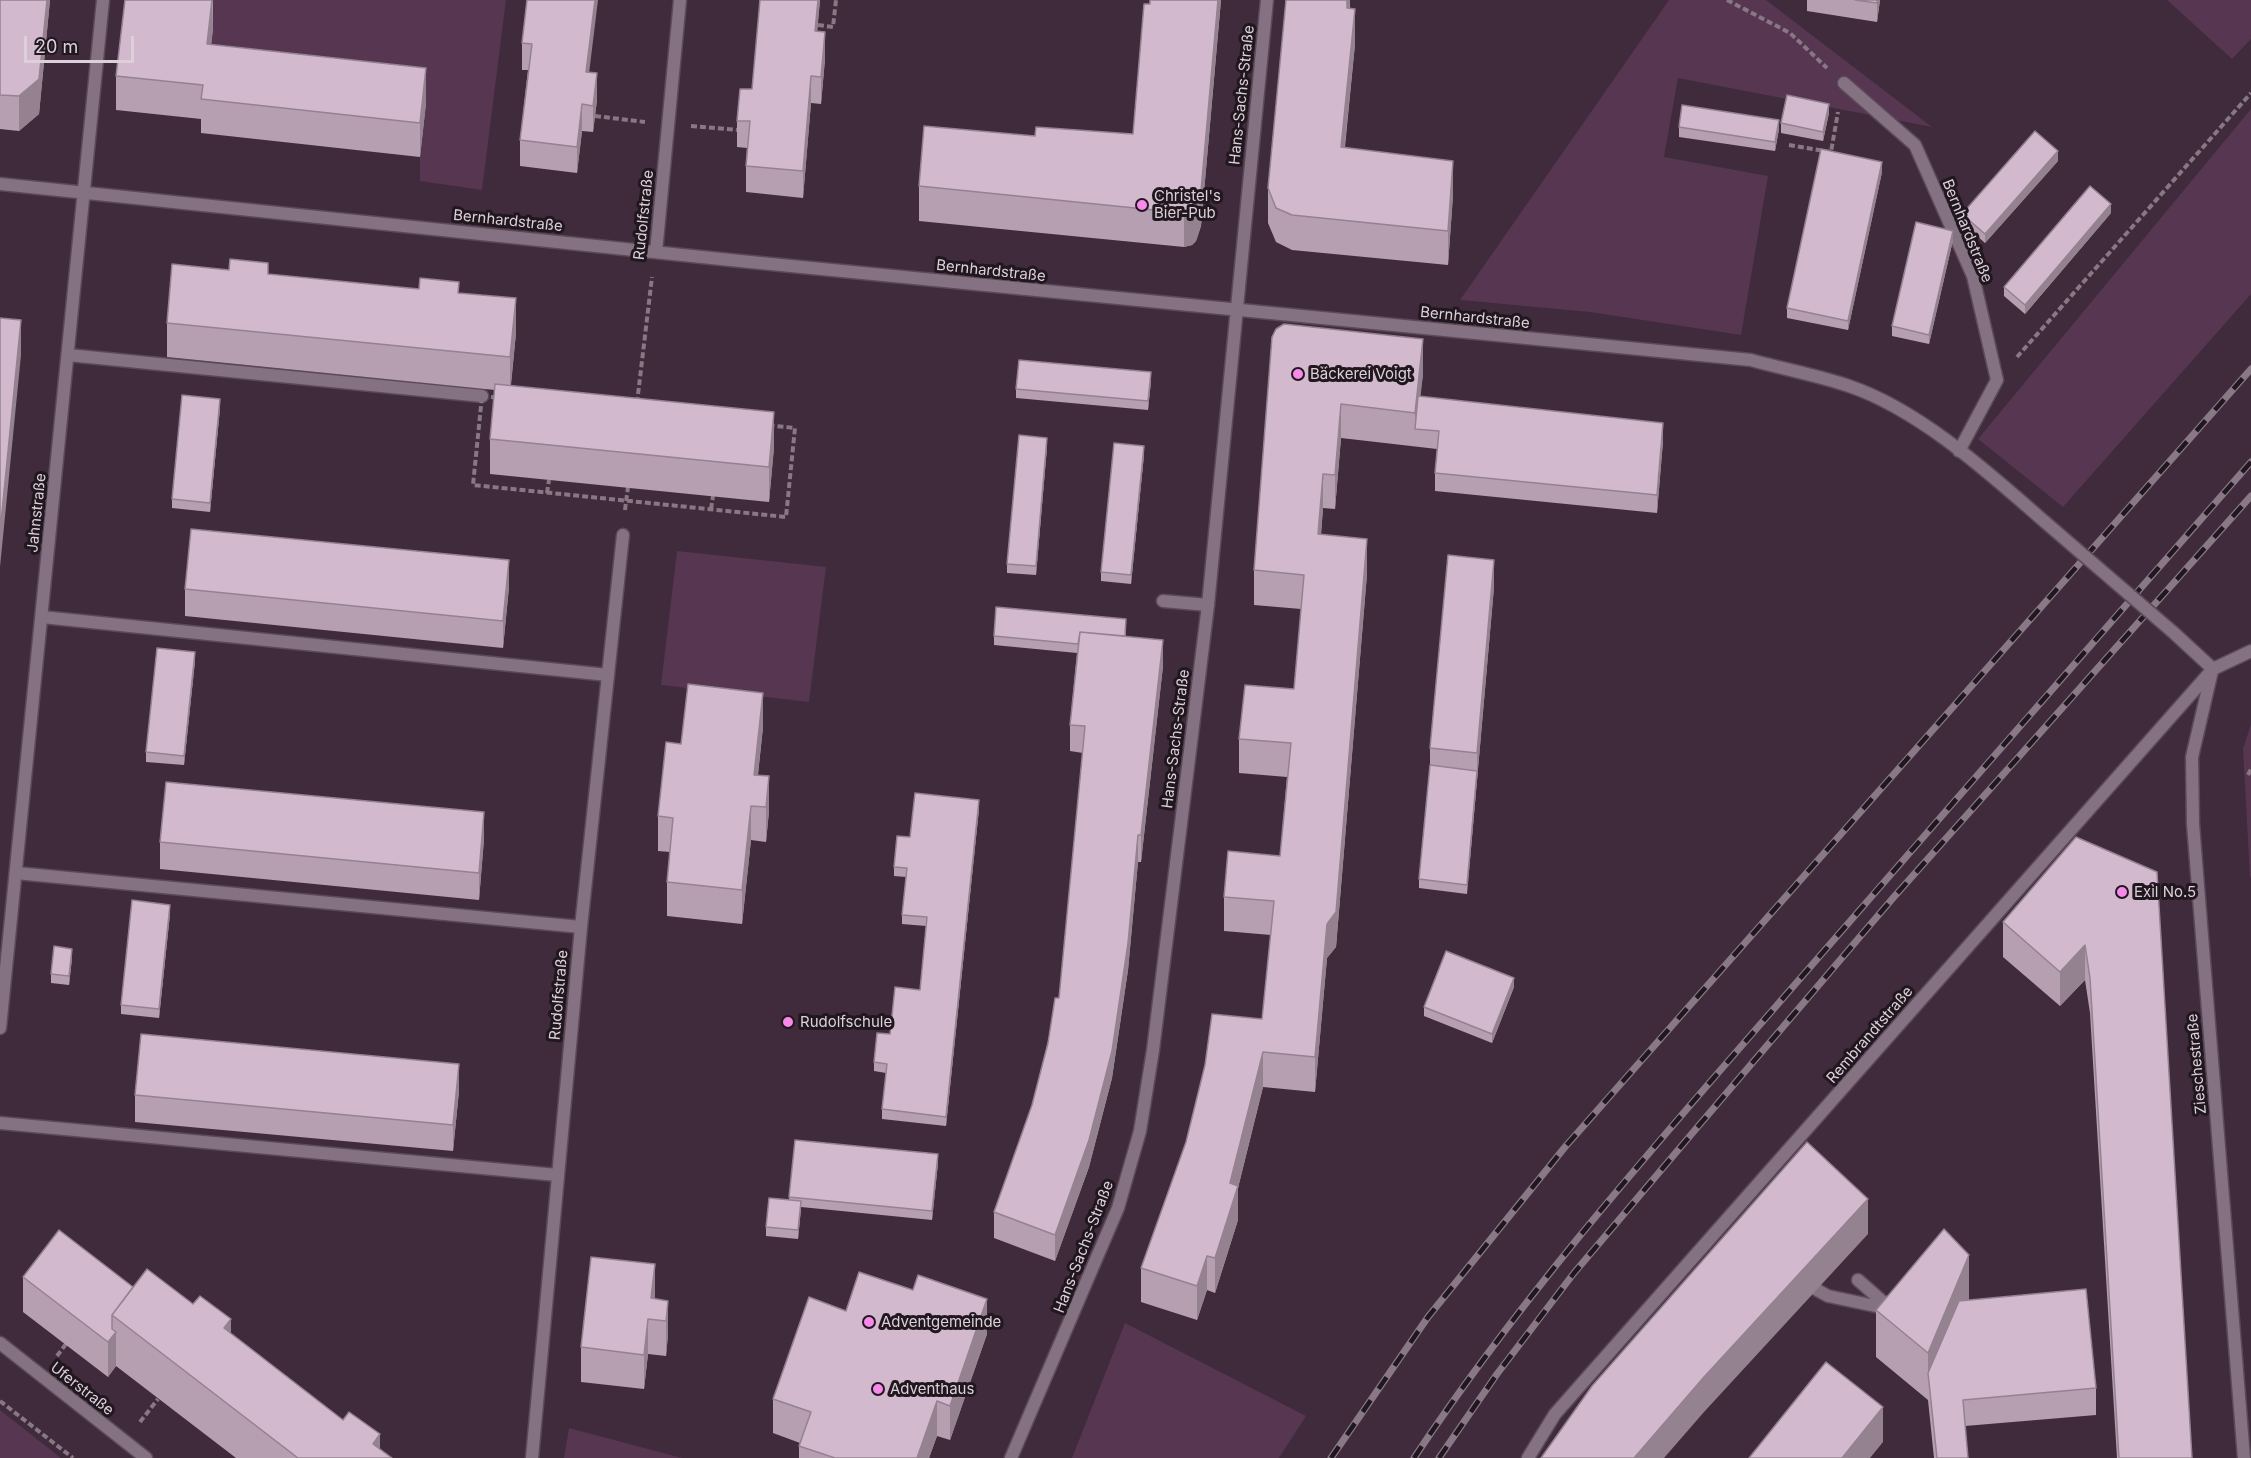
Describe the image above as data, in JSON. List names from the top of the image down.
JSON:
{
  "streets": {
    "street": [
      "Hans-Sachs-Straße",
      "Rudolfstraße",
      "Bernhardstraße",
      "Jahnstraße",
      "Rembrandtstraße",
      "Zieschestraße",
      "Uferstraße"
    ]
  },
  "crossings": [
    ["Hans-Sachs-Straße", "Bernhardstraße"],
    ["Rudolfstraße", "Bernhardstraße"],
    ["Bernhardstraße", "Jahnstraße"],
    ["Bernhardstraße", "Rembrandtstraße"],
    ["Bernhardstraße", "Zieschestraße"],
    ["Rembrandtstraße", "Zieschestraße"]
  ],
  "places": [
    "Christel's Bier-Pub",
    "Bäckerei Voigt",
    "Exil No.5",
    "Rudolfschule",
    "Adventgemeinde",
    "Adventhaus"
  ],
  "scale_bar": "20 m"
}
